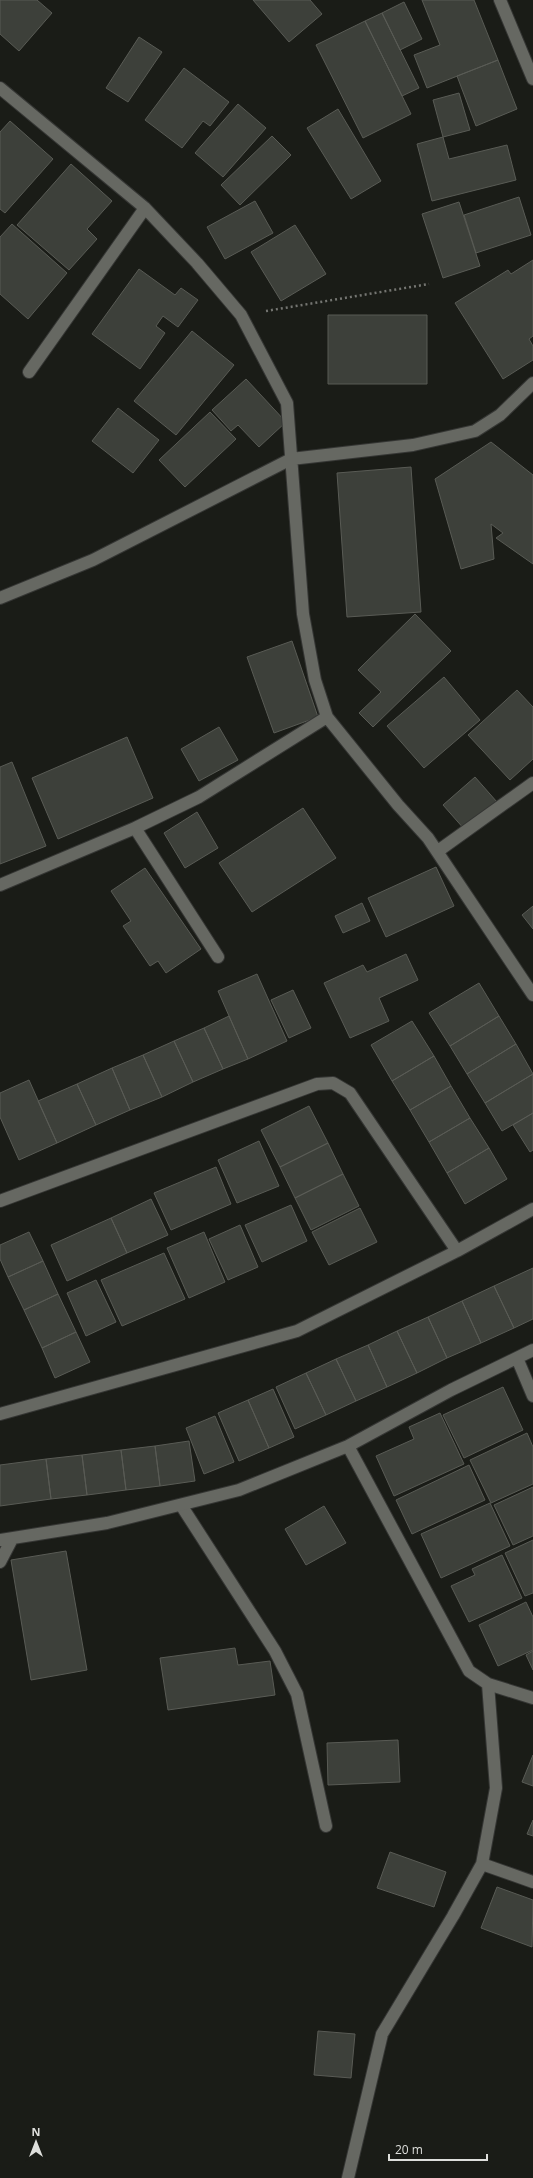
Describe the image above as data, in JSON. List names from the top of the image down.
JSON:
{
  "scale_bar": "20 m",
  "north": "top"
}
